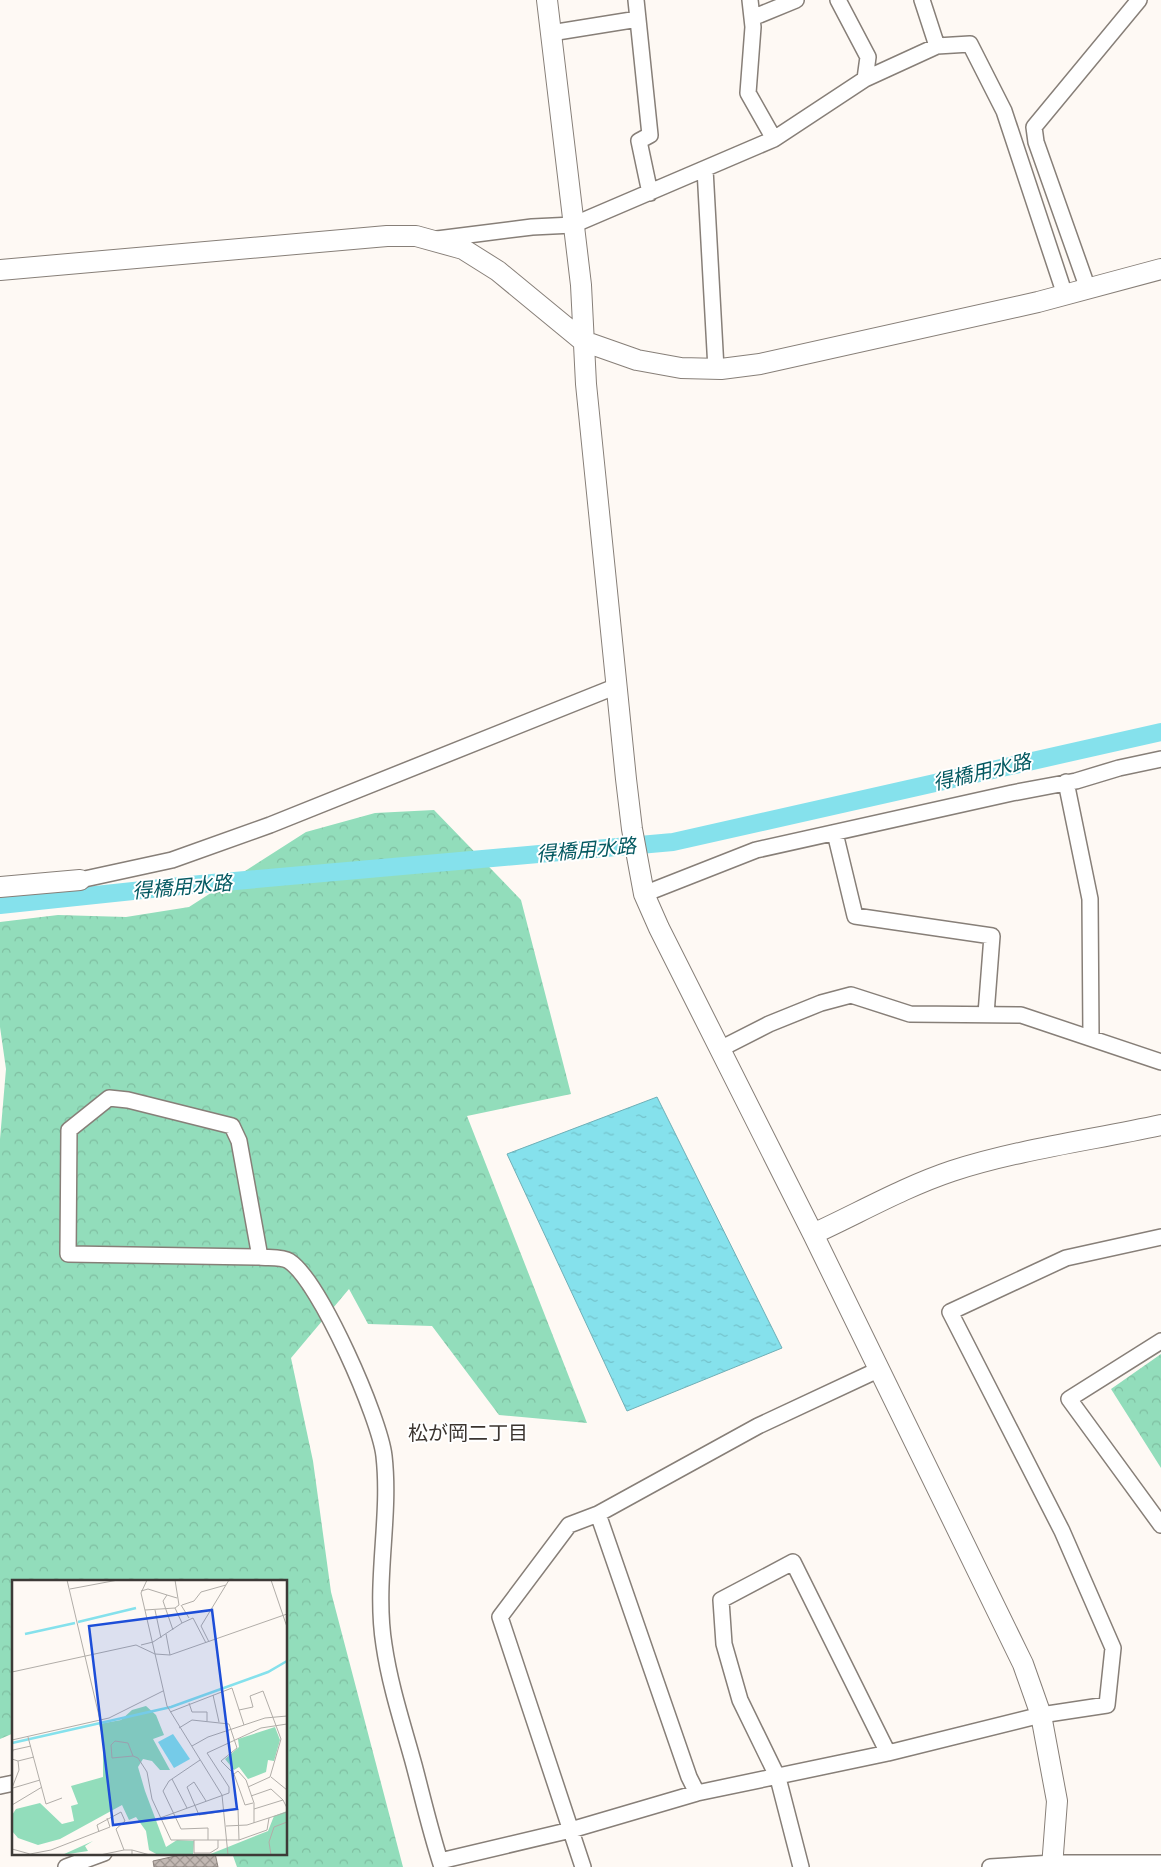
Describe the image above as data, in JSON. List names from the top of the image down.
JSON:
{
  "districts": ["松が岡二丁目"],
  "water": ["得橋用水路"]
}
